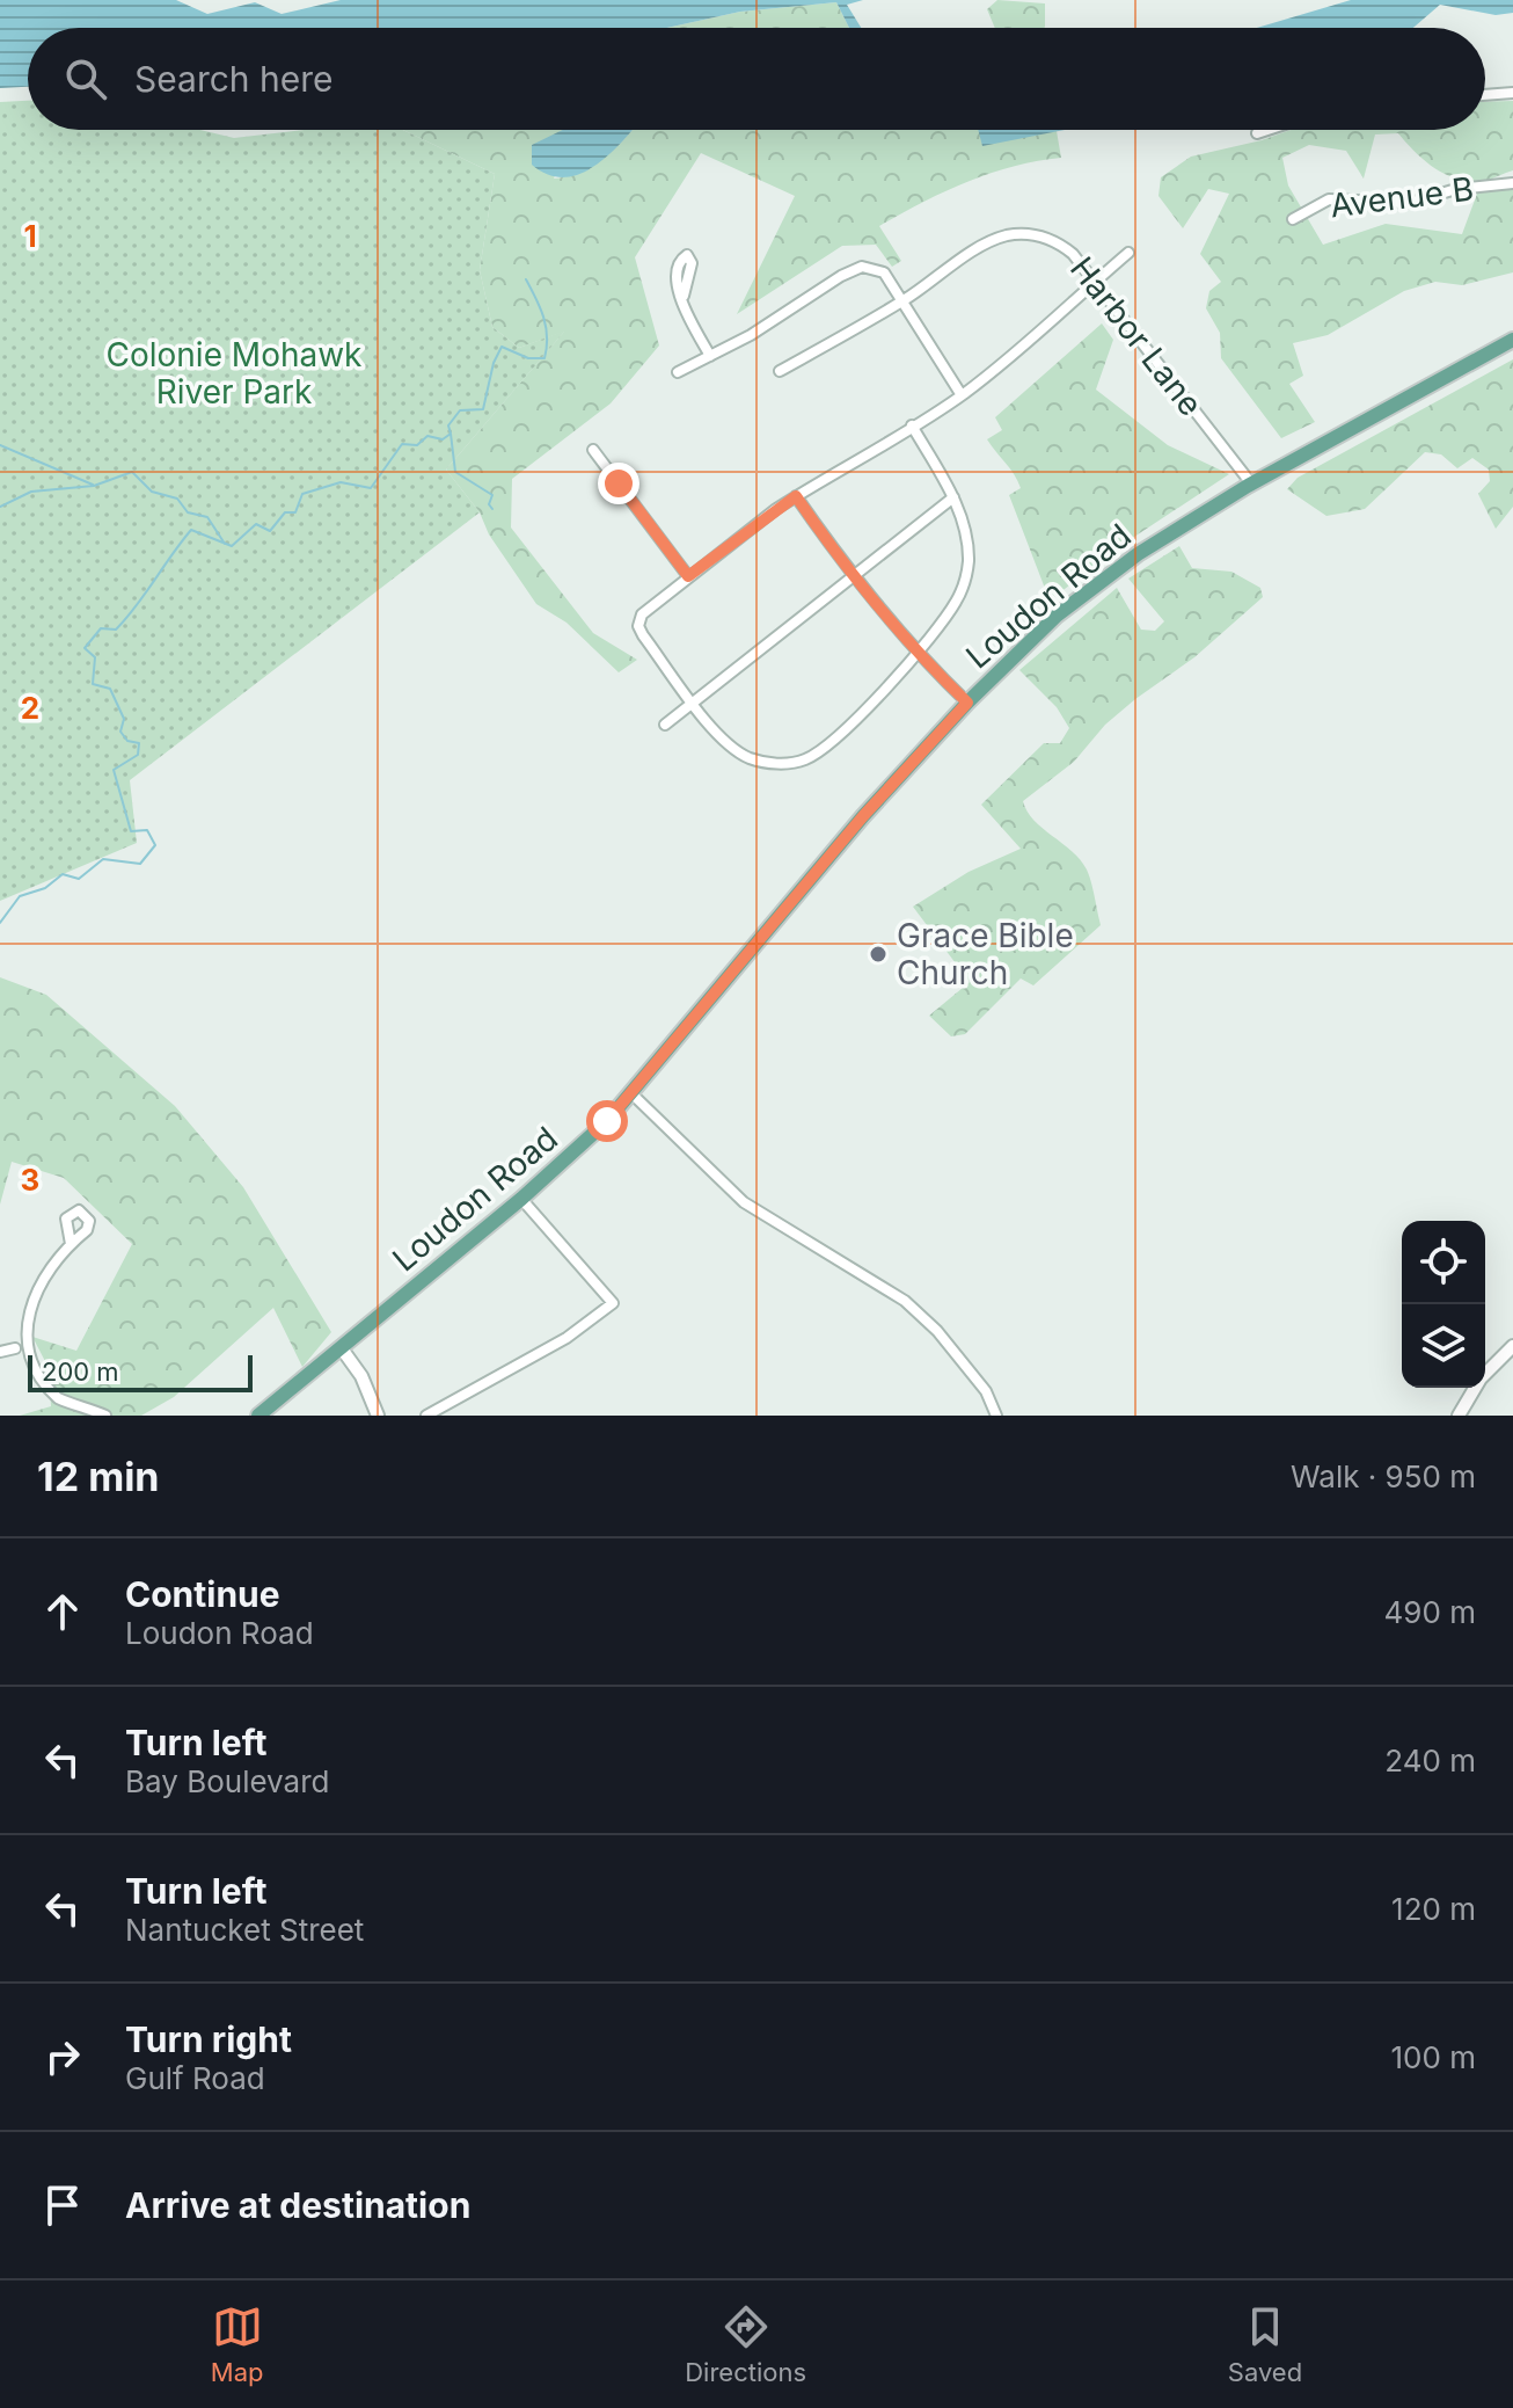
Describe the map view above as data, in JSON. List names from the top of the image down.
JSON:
{
  "streets": {
    "main road": ["Loudon Road"],
    "street": ["Avenue B", "Harbor Lane"]
  },
  "crossings": [
    ["Harbor Lane", "Loudon Road"]
  ],
  "parks": ["Colonie Mohawk River Park"],
  "places": ["Grace Bible Church"],
  "scale_bar": "200 m",
  "page": {
    "search": "Search here",
    "scale": "200 m",
    "heading": ["12 min", "Walk · 950 m"],
    "list": [
      ["Continue", "Loudon Road", "490 m"],
      ["Turn left", "Bay Boulevard", "240 m"],
      ["Turn left", "Nantucket Street", "120 m"],
      ["Turn right", "Gulf Road", "100 m"],
      "Arrive at destination"
    ],
    "nav": ["Map", "Directions", "Saved"]
  },
  "grid": {
    "rows": ["1", "2", "3"]
  }
}
